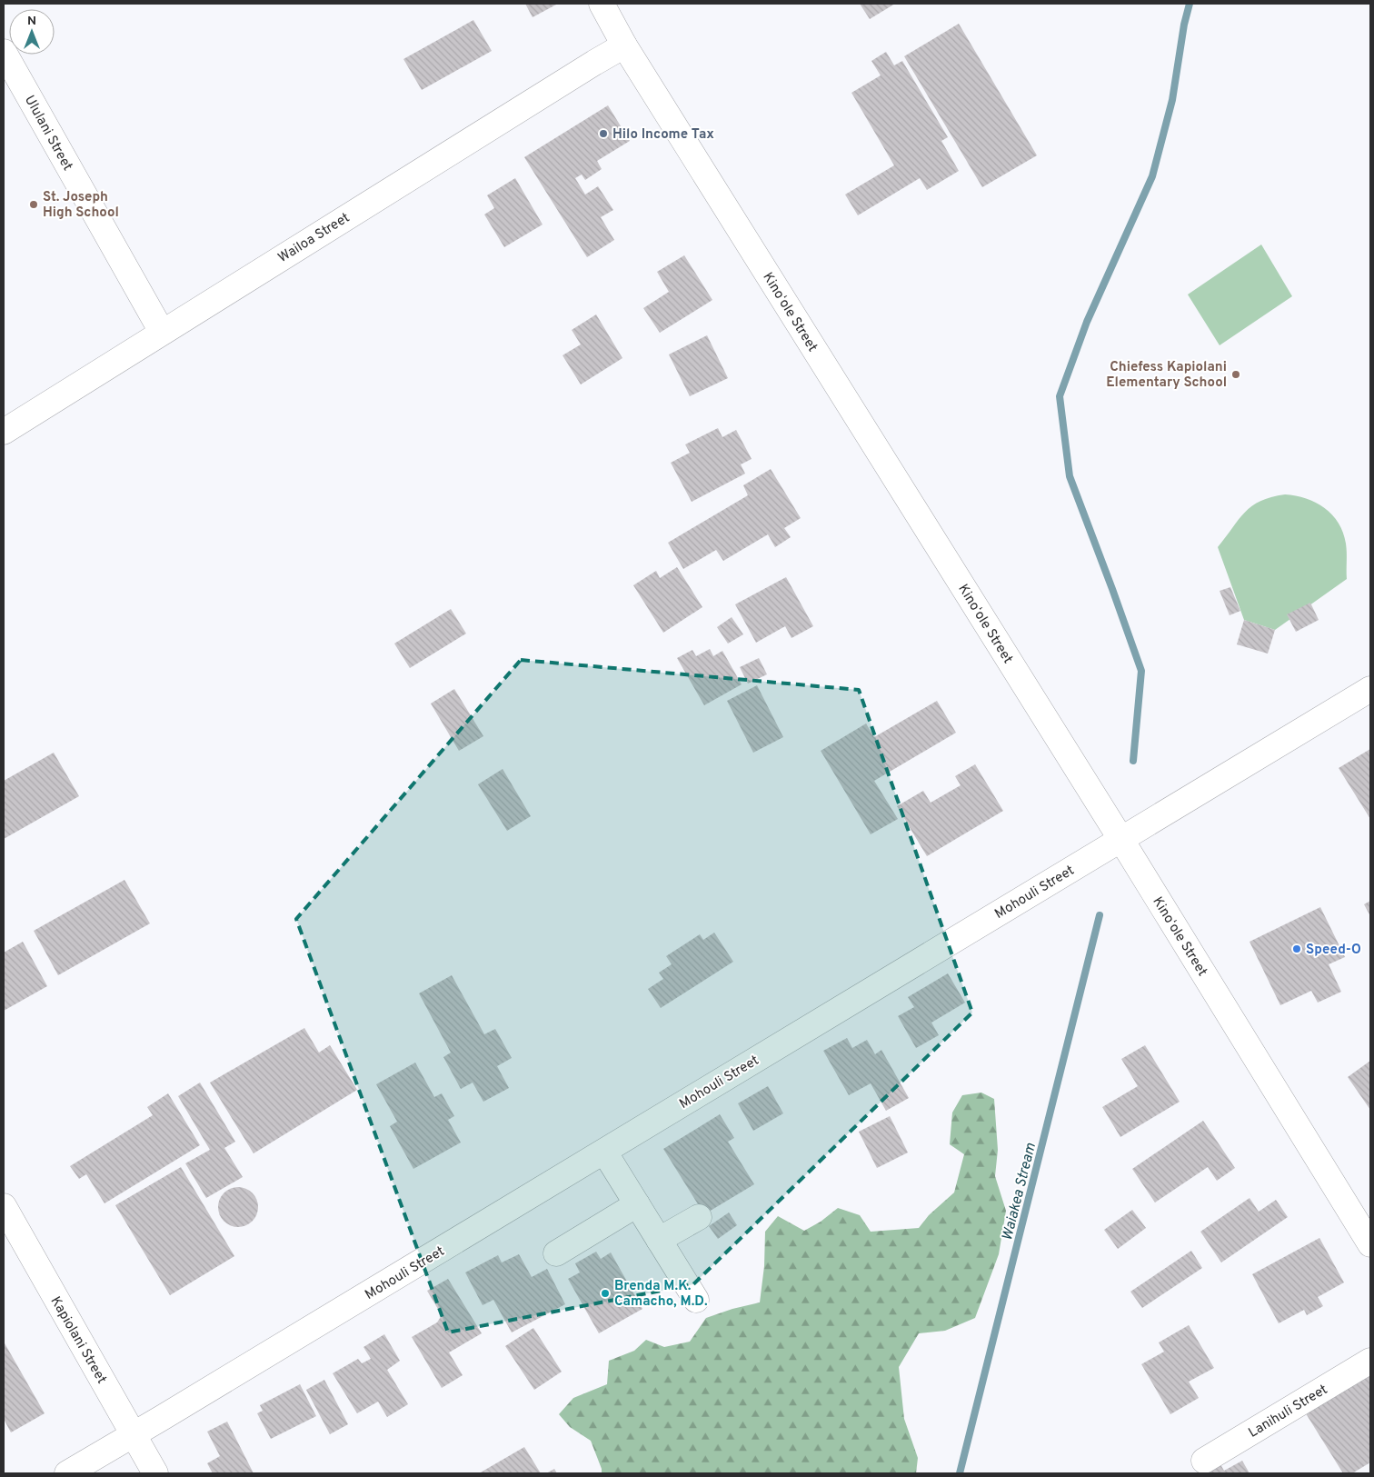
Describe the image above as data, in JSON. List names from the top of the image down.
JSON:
{
  "streets": {
    "street": [
      "Ululani Street",
      "Wailoa Street",
      "Kinoʻole Street",
      "Mohouli Street",
      "Kapiolani Street",
      "Lanihuli Street"
    ]
  },
  "crossings": [
    ["Ululani Street", "Wailoa Street"],
    ["Wailoa Street", "Kinoʻole Street"],
    ["Kinoʻole Street", "Mohouli Street"],
    ["Mohouli Street", "Kapiolani Street"]
  ],
  "water": ["Waiakea Stream"],
  "places": [
    "Hilo Income Tax",
    "St. Joseph High School",
    "Chiefess Kapiolani Elementary School",
    "Speed-O",
    "Brenda M.K. Camacho, M.D."
  ],
  "north": "top"
}
